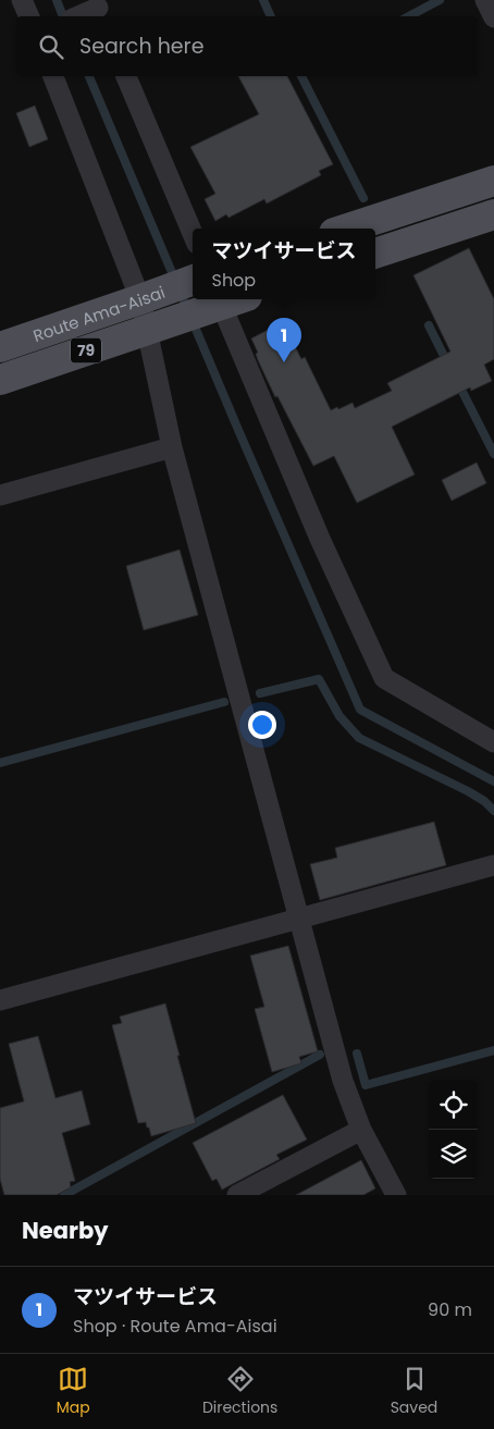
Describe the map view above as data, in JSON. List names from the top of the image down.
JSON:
{
  "streets": {
    "main road": ["Route Ama-Aisai", "79"]
  },
  "page": {
    "search": "Search here",
    "popup": ["マツイサービス", "Shop"],
    "pins": "1",
    "heading": "Nearby",
    "list": [
      {
        "mark": "1",
        "name": "マツイサービス",
        "note": "Shop · Route Ama-Aisai",
        "value": "90 m"
      }
    ],
    "nav": ["Map", "Directions", "Saved"]
  }
}
